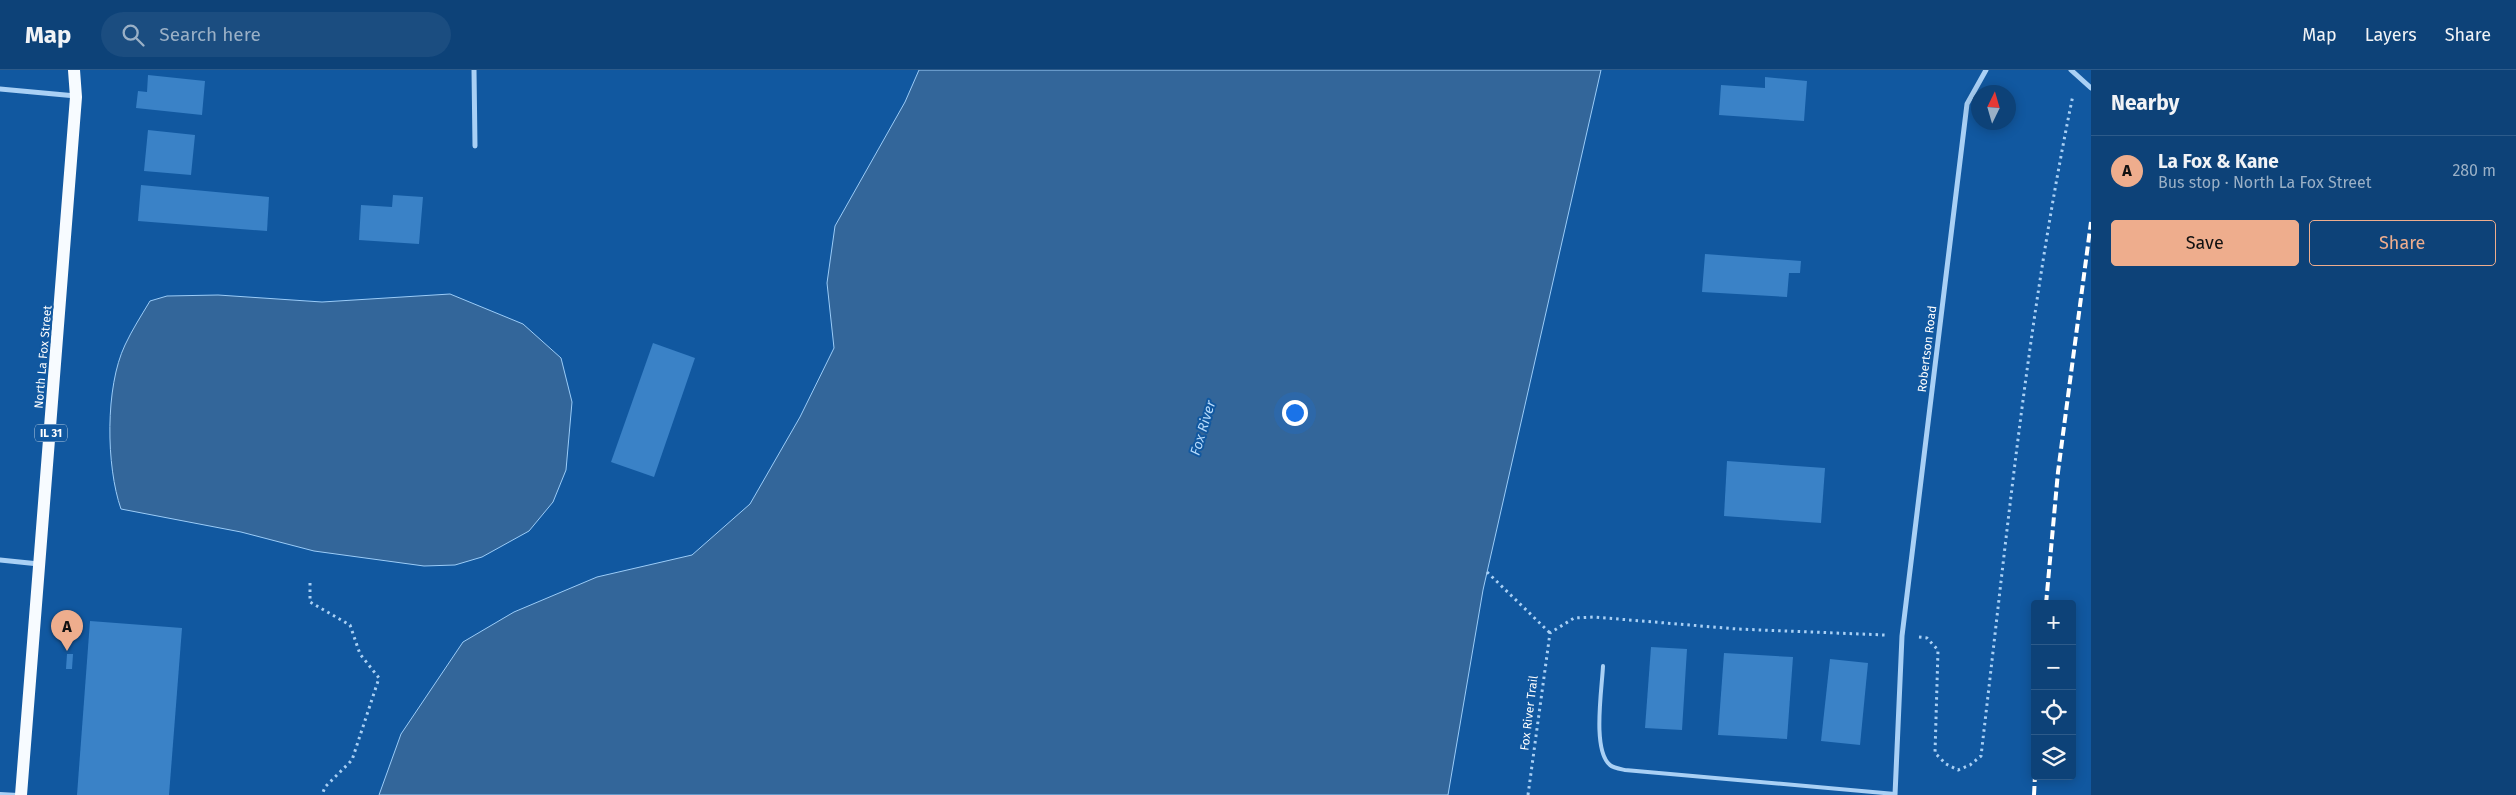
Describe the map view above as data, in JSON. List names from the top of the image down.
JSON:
{
  "streets": {
    "main road": ["North La Fox Street", "IL 31"],
    "street": ["Robertson Road"],
    "path": ["Fox River Trail"]
  },
  "water": ["Fox River"],
  "north": "top",
  "page": {
    "header": "Map",
    "search": "Search here",
    "nav": ["Map", "Layers", "Share"],
    "heading": "Nearby",
    "list": [
      {
        "mark": "A",
        "name": "La Fox & Kane",
        "note": "Bus stop · North La Fox Street",
        "value": "280 m"
      }
    ],
    "buttons": ["Save", "Share"],
    "map_buttons": ["+", "−"],
    "pins": "A"
  }
}
